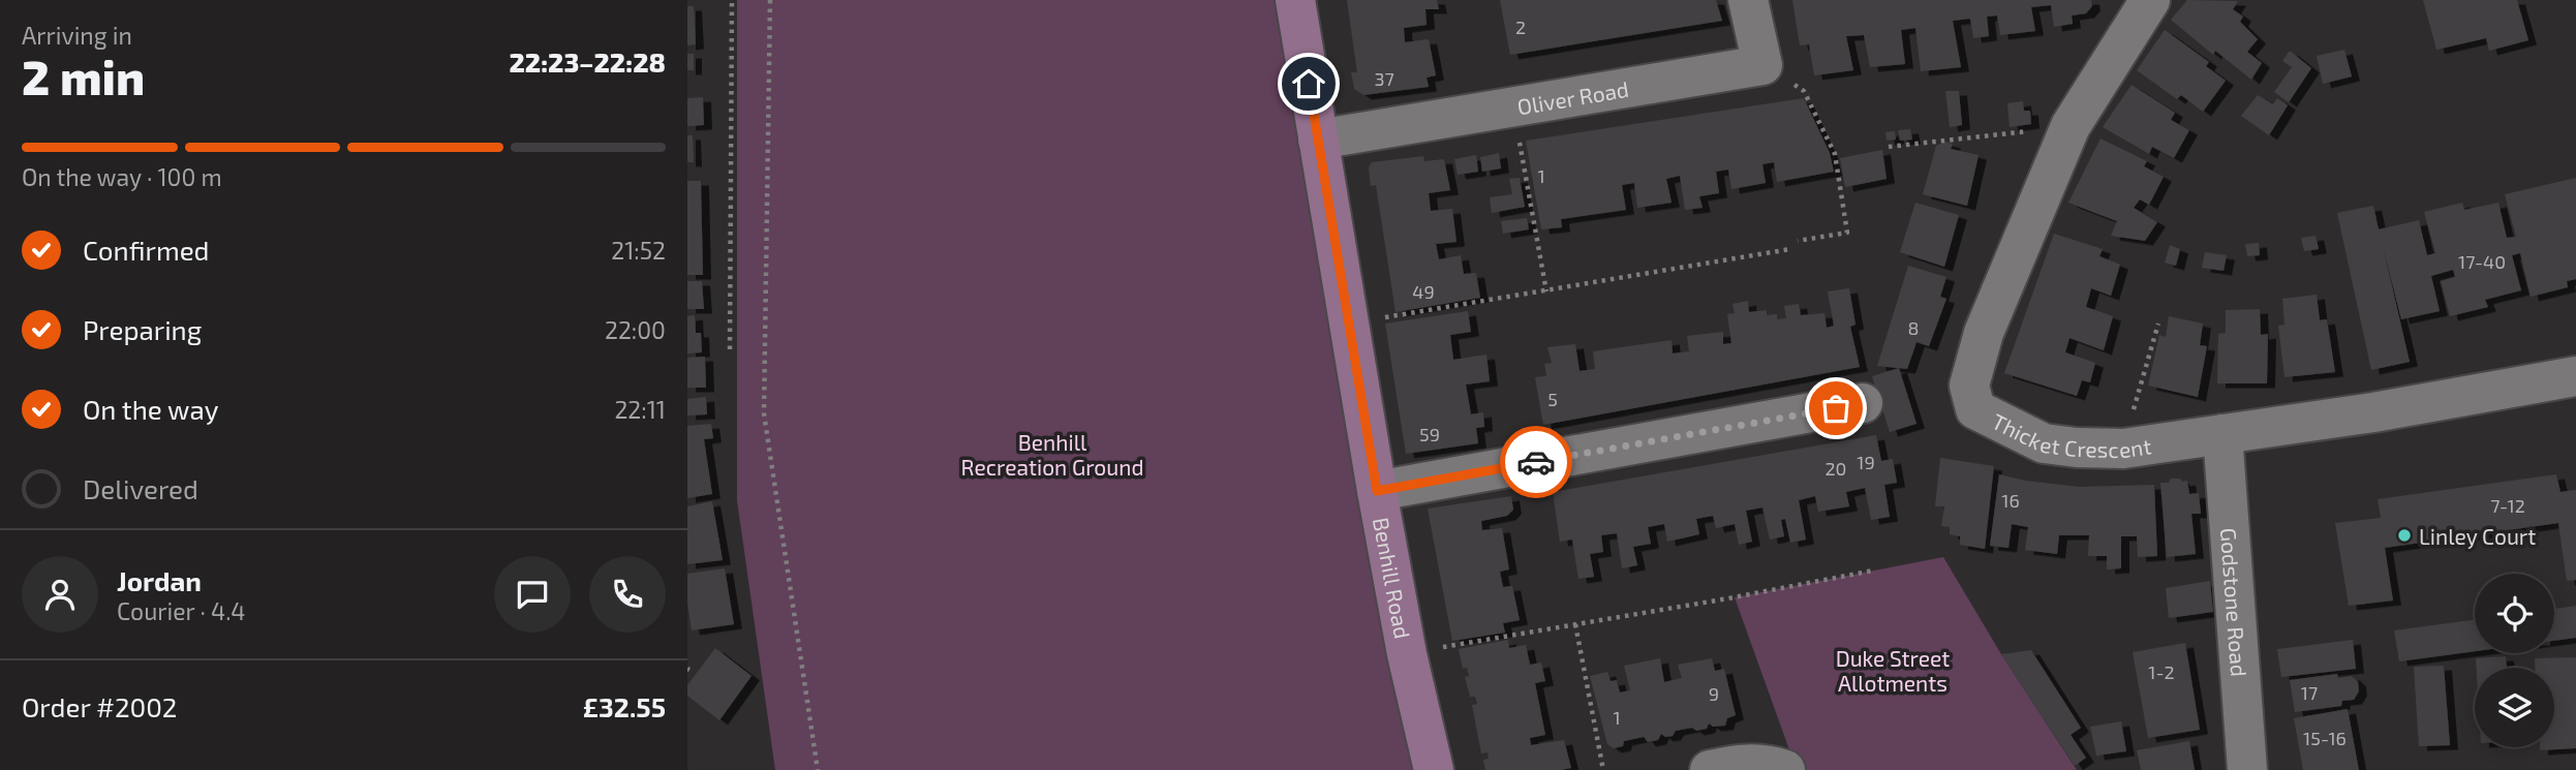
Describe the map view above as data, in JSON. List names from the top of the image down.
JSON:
{
  "streets": {
    "street": [
      "Oliver Road",
      "Thicket Crescent",
      "Benhill Road",
      "Godstone Road"
    ]
  },
  "crossings": [
    ["Oliver Road", "Benhill Road"],
    ["Thicket Crescent", "Godstone Road"]
  ],
  "parks": ["Benhill Recreation Ground", "Duke Street Allotments"],
  "places": ["Linley Court"],
  "house_numbers": [
    "2",
    "37",
    "1",
    "17-40",
    "49",
    "8",
    "5",
    "59",
    "19",
    "20",
    "16",
    "7-12",
    "1-2",
    "17",
    "9",
    "1",
    "15-16"
  ],
  "page": {
    "heading": ["2 min", "Arriving in", "22:23–22:28"],
    "panel": [
      "Jordan",
      "Courier · 4.4",
      "Order #2002",
      "£32.55"
    ],
    "bar": "On the way · 100 m",
    "list": [
      ["Confirmed", "21:52"],
      ["Preparing", "22:00"],
      ["On the way", "22:11"],
      "Delivered"
    ]
  }
}
